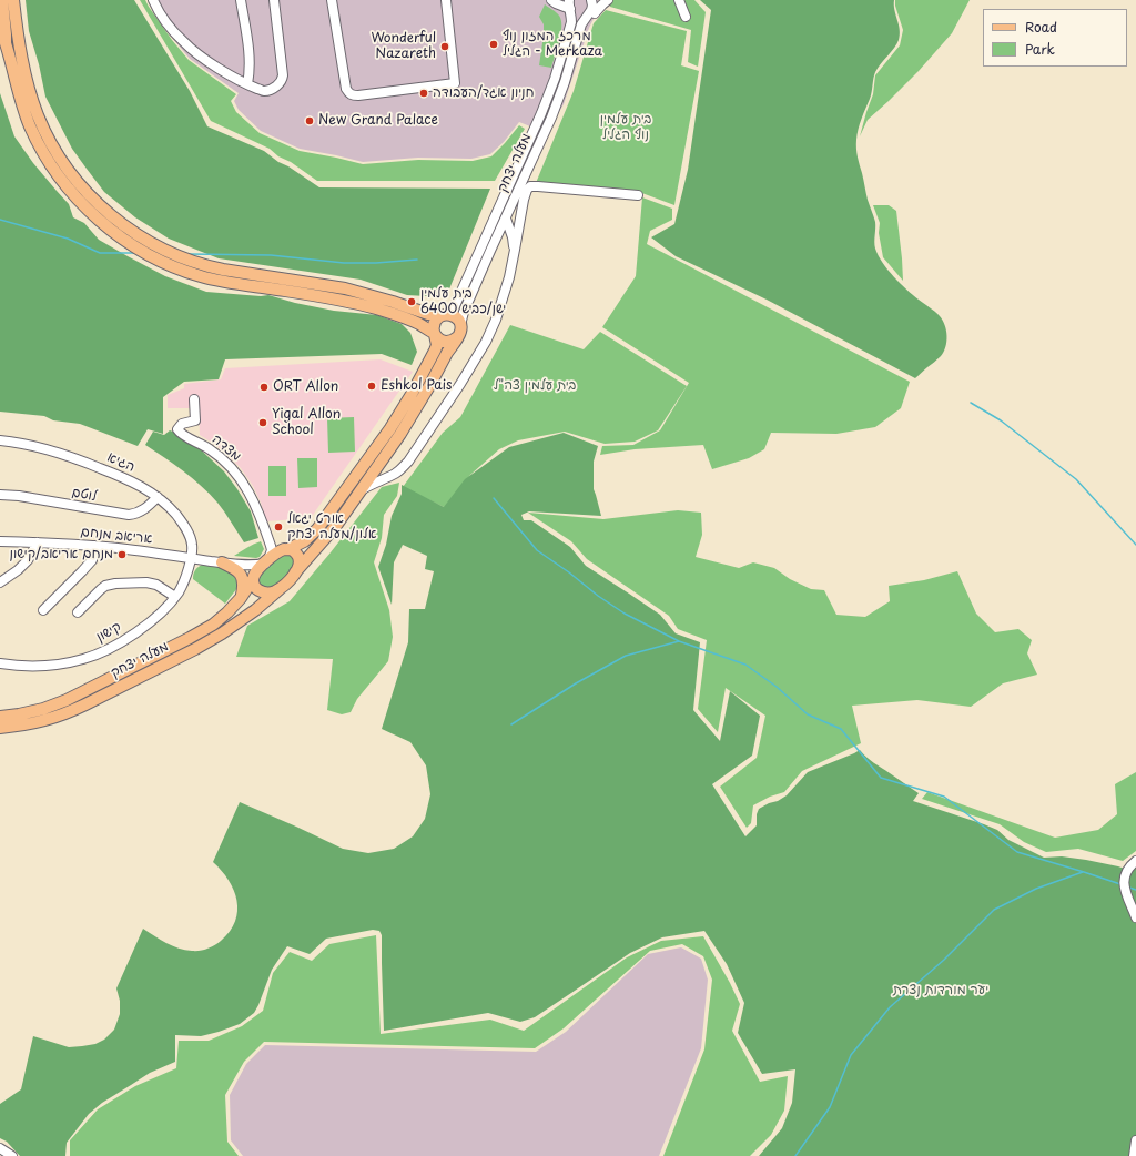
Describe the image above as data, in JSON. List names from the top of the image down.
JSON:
{
  "streets": {
    "main road": ["מעלה יצחק"],
    "street": [
      "מצדה",
      "הגיא",
      "לוטם",
      "אריאב מנחם",
      "קישון"
    ]
  },
  "crossings": [
    ["מעלה יצחק", "מצדה"],
    ["הגיא", "לוטם"],
    ["הגיא", "אריאב מנחם"],
    ["הגיא", "קישון"],
    ["אריאב מנחם", "קישון"]
  ],
  "parks": ["בית עלמין נוף הגליל", "בית עלמין צה\"ל", "יער מורדות נצרת"],
  "places": [
    "מרכז המזון נוף הגליל - Merkaza",
    "Wonderful Nazareth",
    "חניון אגד/העבודה",
    "New Grand Palace",
    "בית עלמין ישן/כביש 6400",
    "Eshkol Pais",
    "ORT Allon",
    "Yigal Allon School",
    "אורט יגאל אלון/מעלה יצחק",
    "מנחם אריאב/קישון"
  ],
  "legend": ["Road", "Park"]
}
